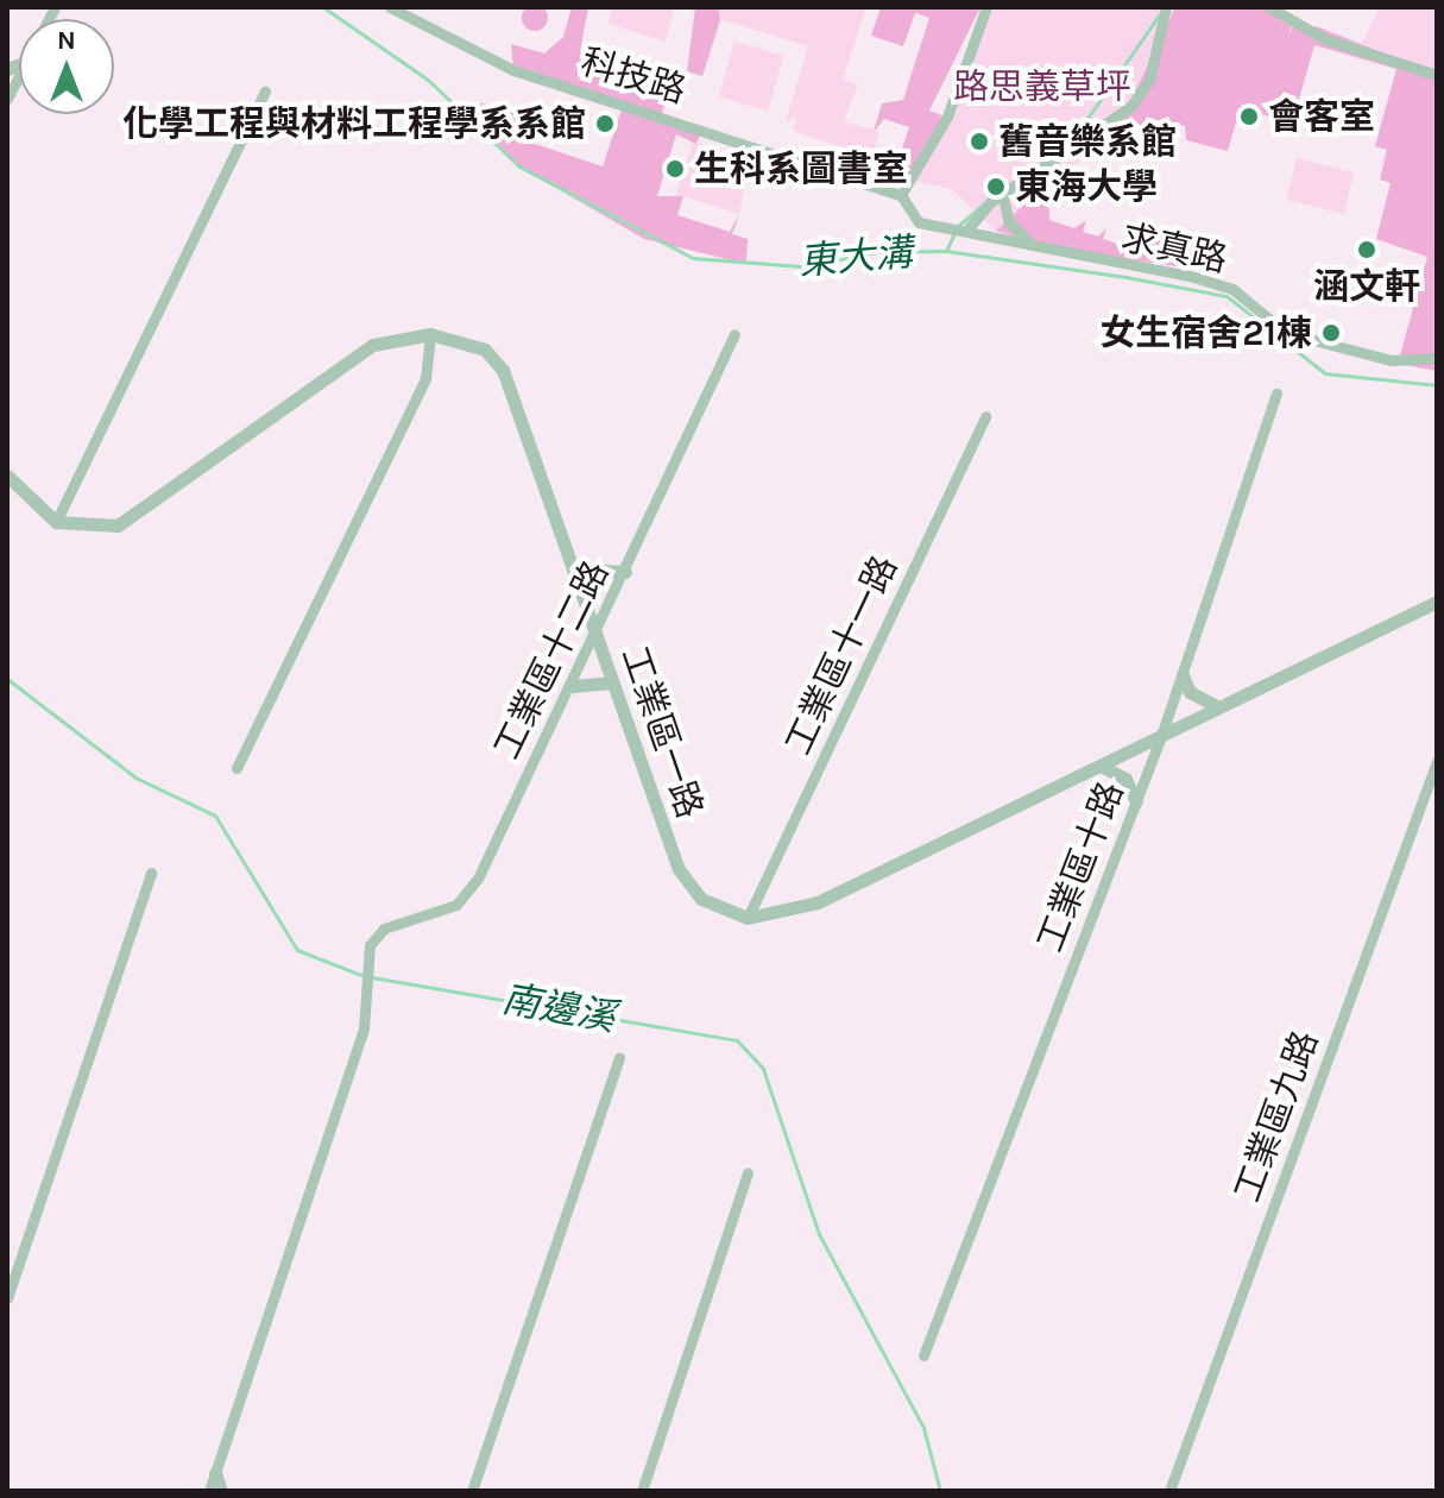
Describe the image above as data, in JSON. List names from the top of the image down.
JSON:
{
  "streets": {
    "street": [
      "科技路",
      "求真路",
      "工業區十一路",
      "工業區十二路",
      "工業區一路",
      "工業區十路",
      "工業區九路"
    ]
  },
  "crossings": [
    ["科技路", "求真路"],
    ["工業區十一路", "工業區一路"],
    ["工業區十二路", "工業區一路"]
  ],
  "water": ["東大溝", "南邊溪"],
  "parks": ["路思義草坪"],
  "places": [
    "會客室",
    "化學工程與材料工程學系系館",
    "舊音樂系館",
    "生科系圖書室",
    "東海大學",
    "涵文軒",
    "女生宿舍21棟"
  ],
  "north": "top"
}
